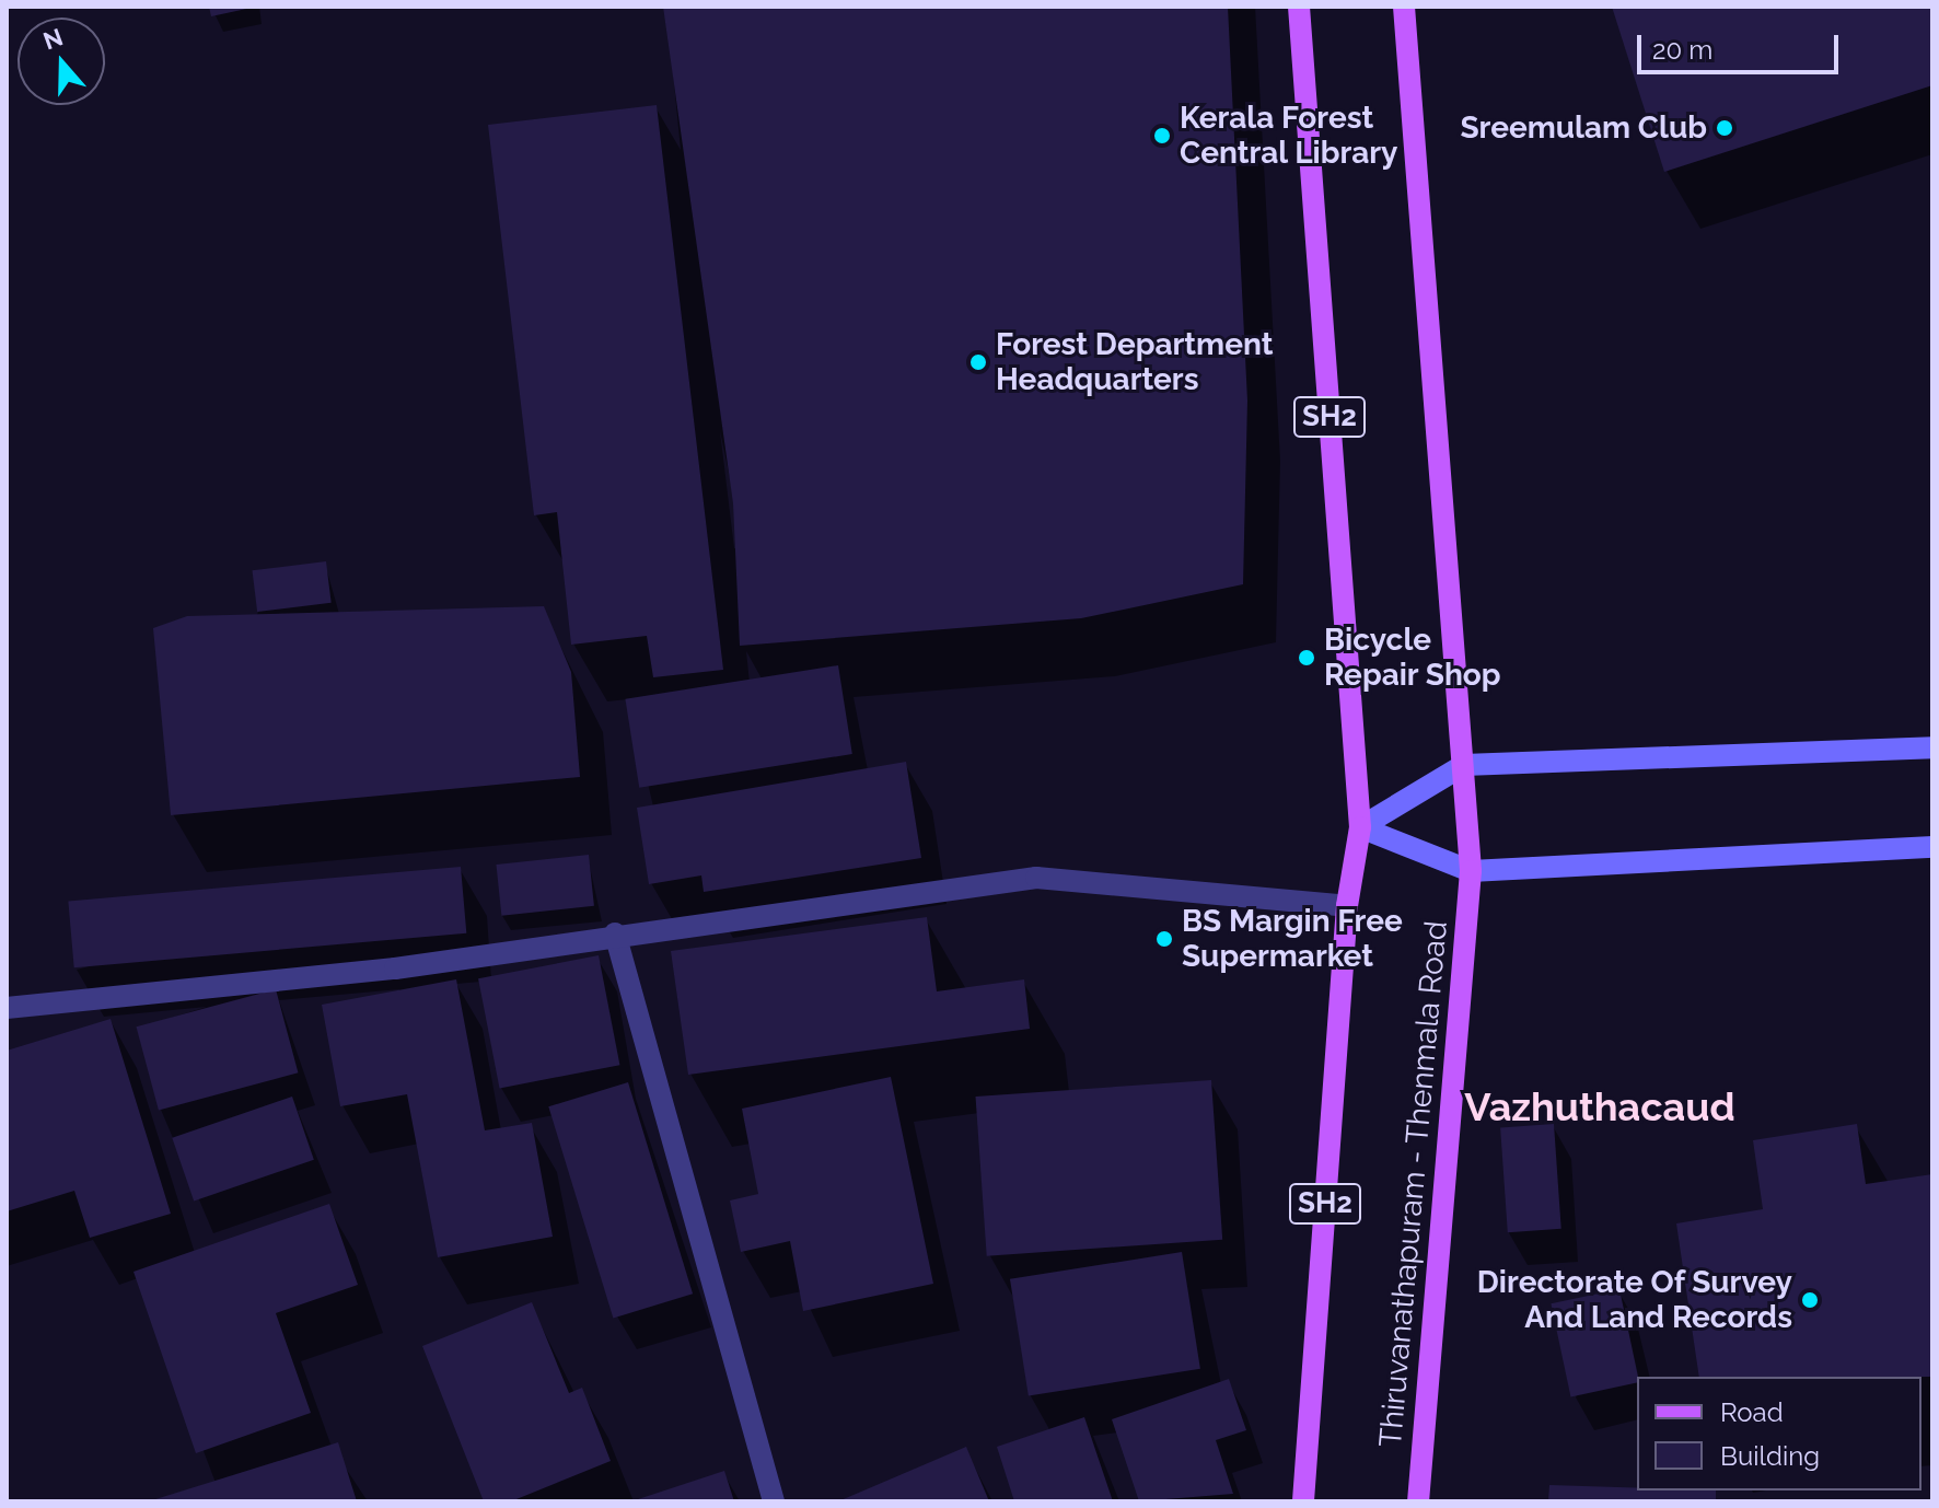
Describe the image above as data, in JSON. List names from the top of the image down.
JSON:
{
  "streets": {
    "main road": ["SH2", "Thiruvanathapuram - Thenmala Road"]
  },
  "districts": ["Vazhuthacaud"],
  "places": [
    "Sreemulam Club",
    "Kerala Forest Central Library",
    "Forest Department Headquarters",
    "Bicycle Repair Shop",
    "BS Margin Free Supermarket",
    "Directorate Of Survey And Land Records"
  ],
  "legend": ["Road", "Building"],
  "scale_bar": "20 m",
  "north": "top"
}
